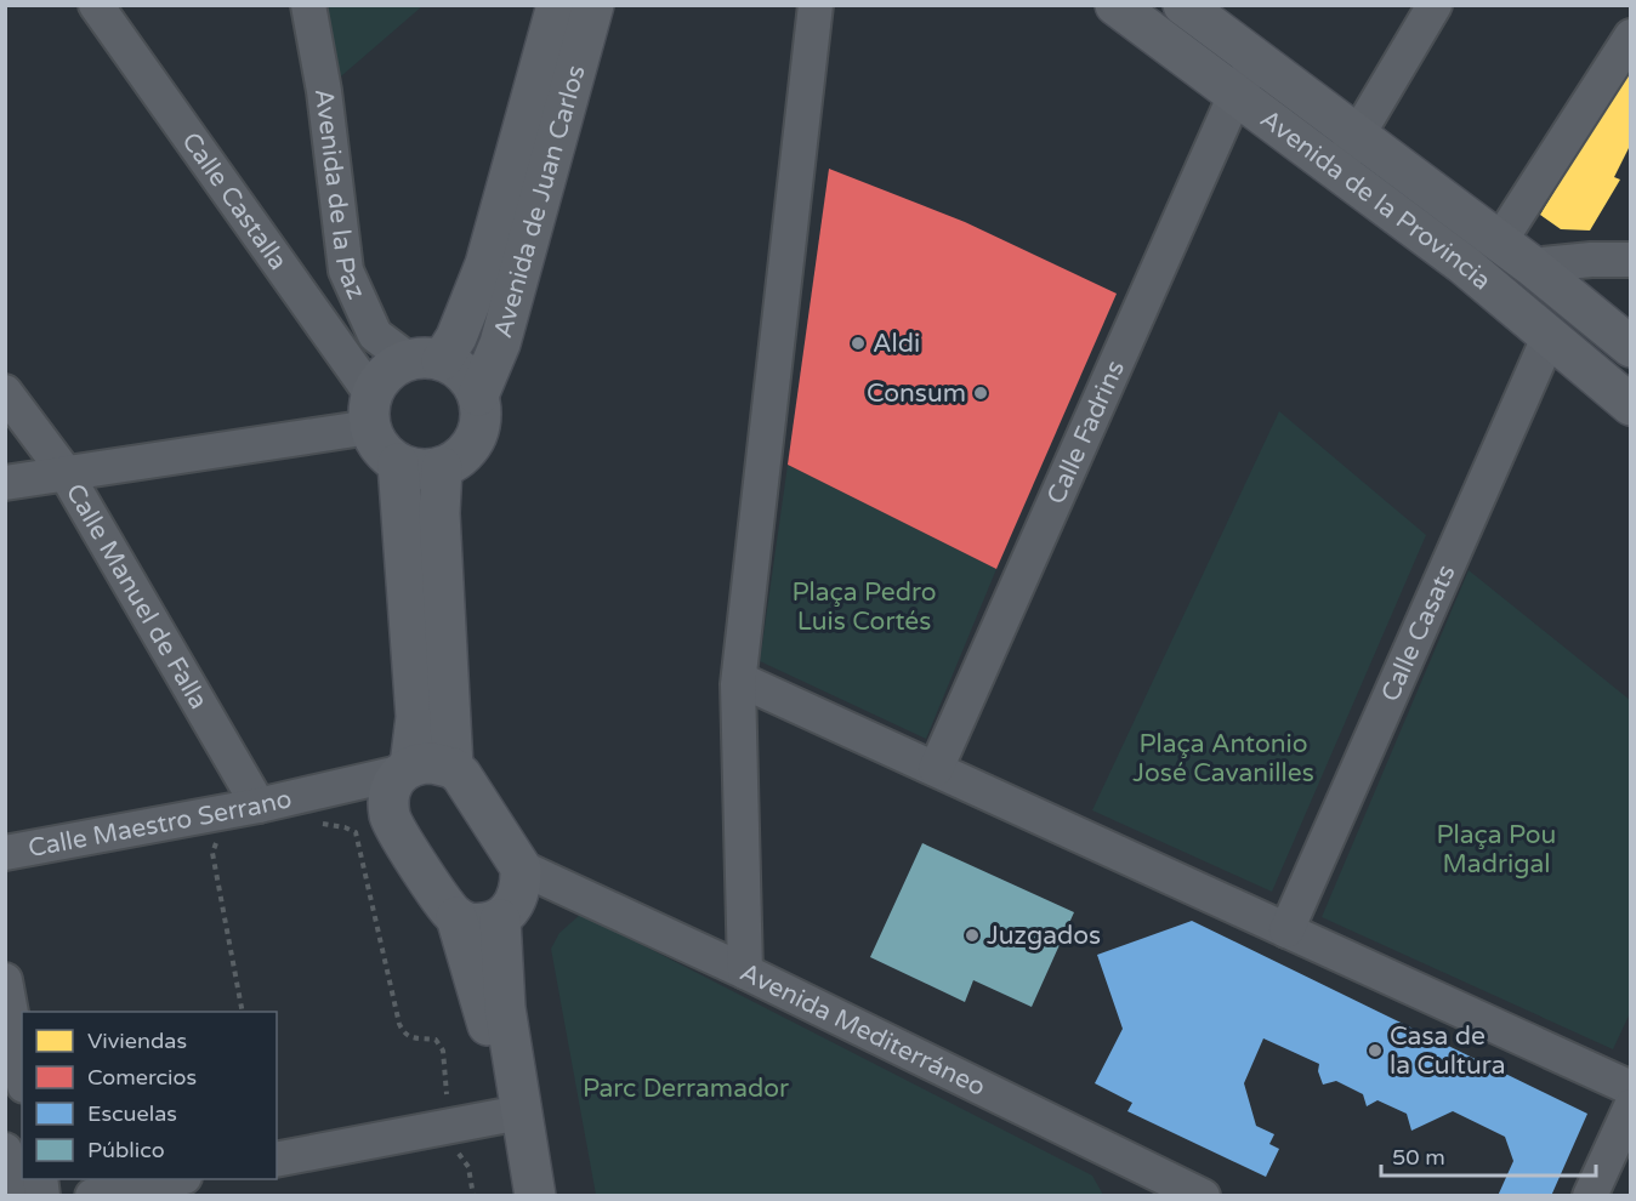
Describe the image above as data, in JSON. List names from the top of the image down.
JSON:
{
  "streets": {
    "main road": ["Avenida de Juan Carlos", "Avenida de la Provincia"],
    "street": [
      "Avenida de la Paz",
      "Calle Castalla",
      "Calle Fadrins",
      "Calle Manuel de Falla",
      "Calle Casats",
      "Calle Maestro Serrano",
      "Avenida Mediterráneo"
    ]
  },
  "crossings": [
    ["Avenida de la Paz", "Calle Castalla"],
    ["Avenida de la Paz", "Avenida de Juan Carlos"],
    ["Calle Castalla", "Avenida de Juan Carlos"],
    ["Avenida de la Provincia", "Calle Fadrins"],
    ["Avenida de la Provincia", "Calle Casats"],
    ["Calle Manuel de Falla", "Calle Maestro Serrano"]
  ],
  "parks": [
    "Plaça Pedro Luis Cortés",
    "Plaça Antonio José Cavanilles",
    "Plaça Pou Madrigal",
    "Parc Derramador"
  ],
  "places": [
    "Aldi",
    "Consum",
    "Juzgados",
    "Casa de la Cultura"
  ],
  "legend": [
    "Viviendas",
    "Comercios",
    "Escuelas",
    "Público"
  ],
  "scale_bar": "50 m"
}
